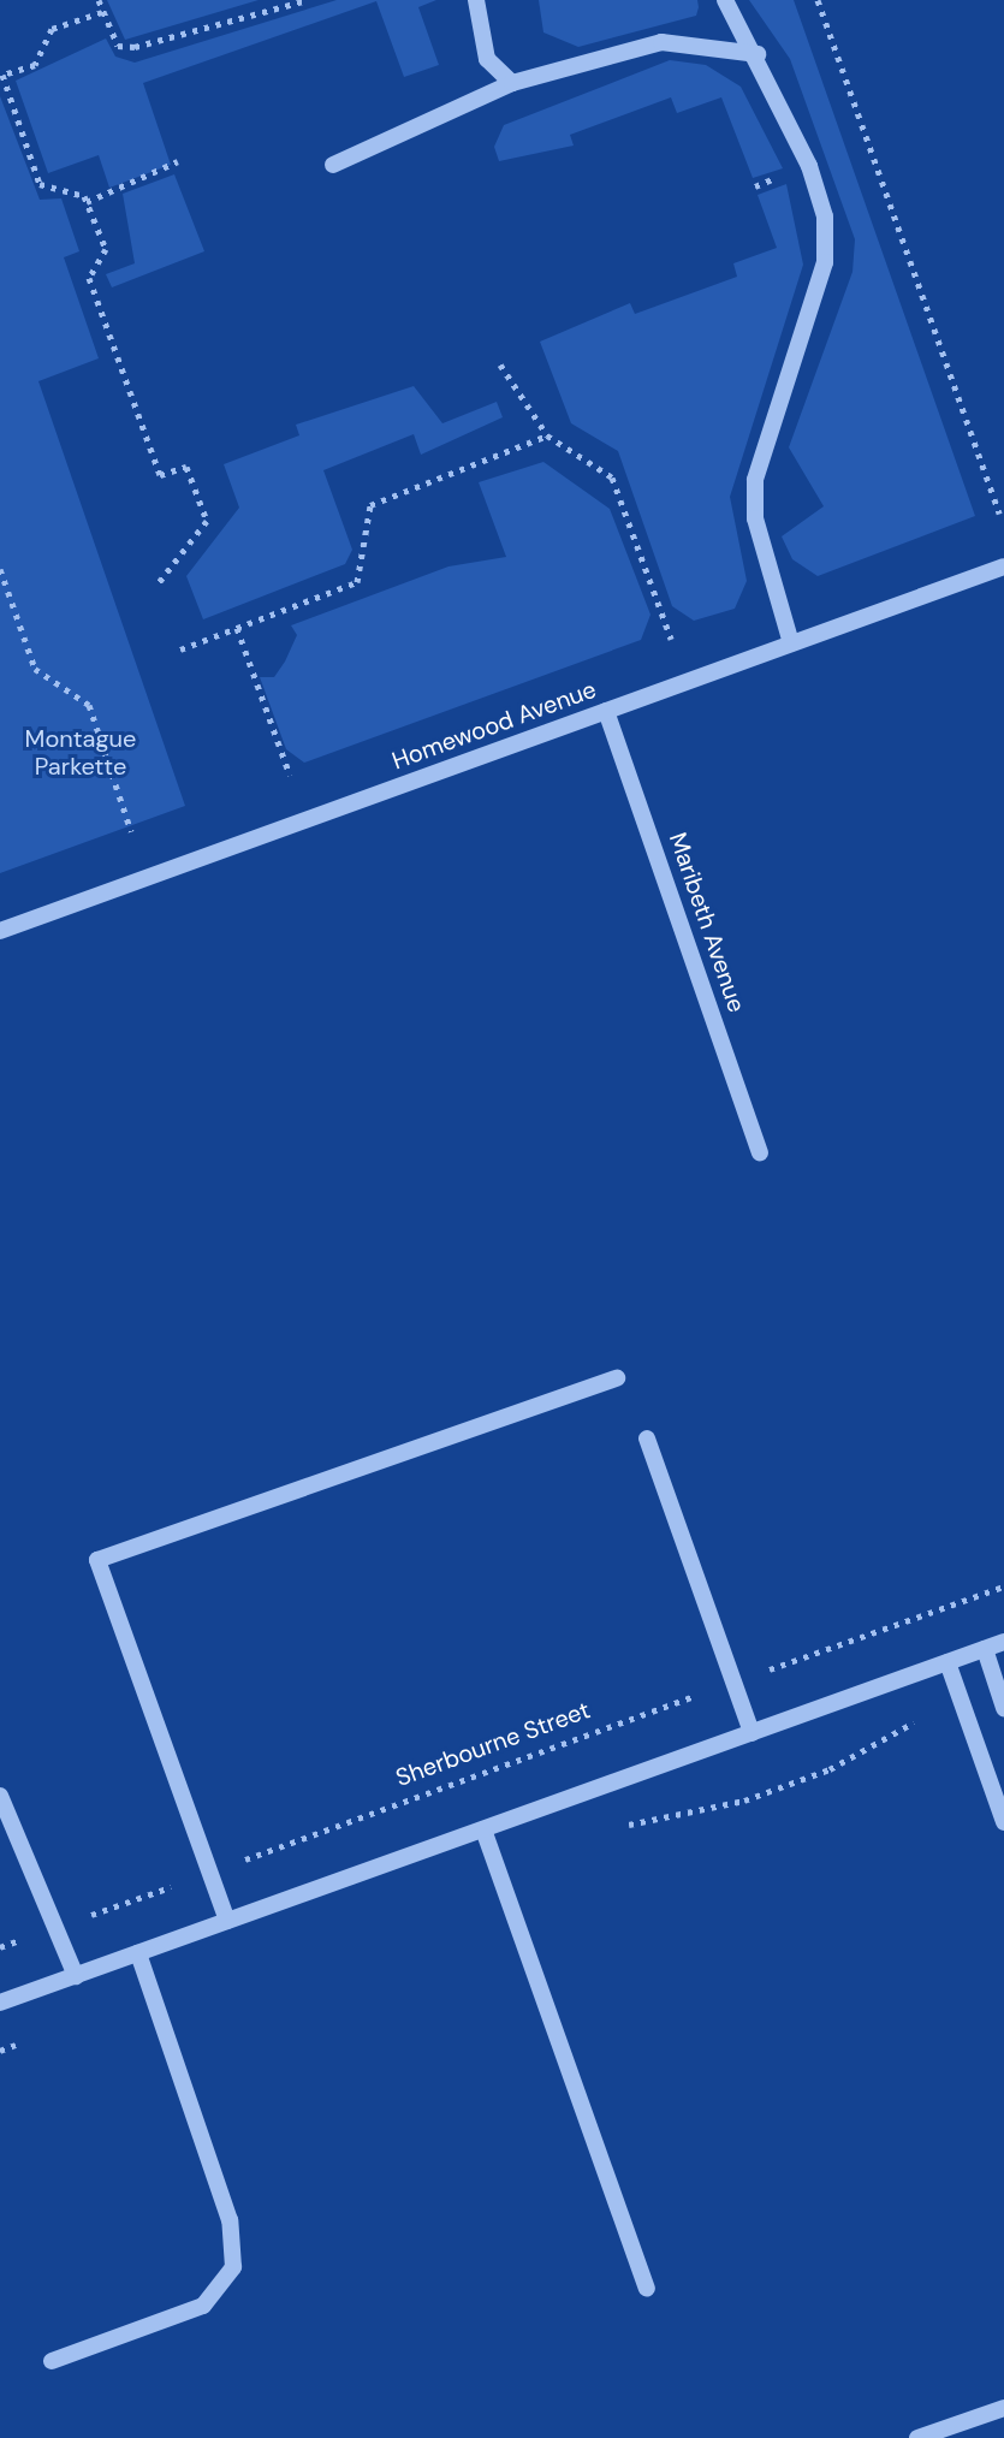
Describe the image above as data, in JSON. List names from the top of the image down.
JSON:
{
  "streets": {
    "street": ["Homewood Avenue", "Maribeth Avenue"],
    "path": ["Sherbourne Street"]
  },
  "crossings": [
    ["Homewood Avenue", "Maribeth Avenue"]
  ],
  "parks": ["Montague Parkette"]
}
